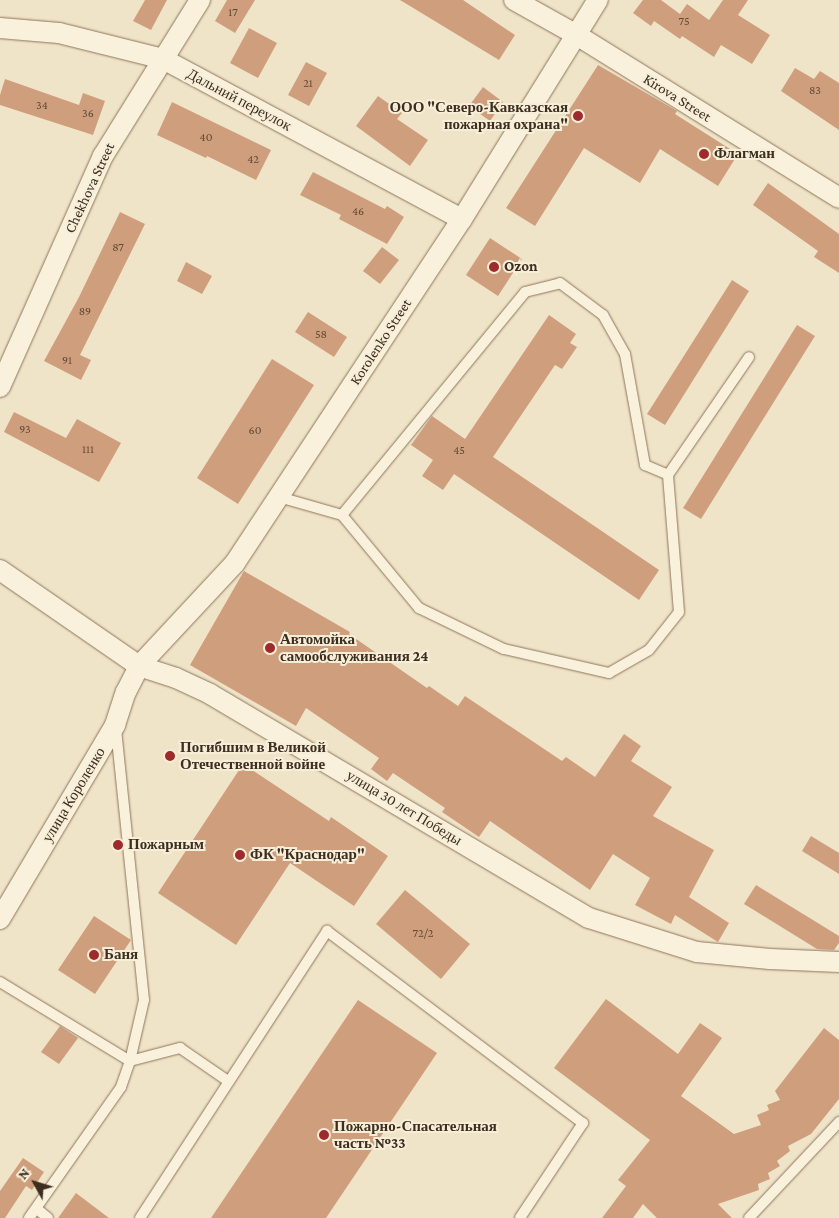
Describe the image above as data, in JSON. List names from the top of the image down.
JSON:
{
  "streets": {
    "street": [
      "Kirova Street",
      "Дальний переулок",
      "Chekhova Street",
      "Korolenko Street",
      "улица Короленко",
      "улица 30 лет Победы"
    ]
  },
  "crossings": [
    ["Kirova Street", "Korolenko Street"],
    ["Дальний переулок", "Chekhova Street"],
    ["Дальний переулок", "Korolenko Street"],
    ["Korolenko Street", "улица Короленко"],
    ["Korolenko Street", "улица 30 лет Победы"],
    ["улица Короленко", "улица 30 лет Победы"]
  ],
  "places": [
    "ООО \"Северо-Кавказская пожарная охрана\"",
    "Флагман",
    "Ozon",
    "Автомойка самообслуживания 24",
    "Погибшим в Великой Отечественной войне",
    "Пожарным",
    "ФК \"Краснодар\"",
    "Баня",
    "Пожарно-Спасательная часть №33"
  ],
  "house_numbers": [
    "17",
    "75",
    "21",
    "83",
    "34",
    "36",
    "40",
    "42",
    "46",
    "87",
    "89",
    "58",
    "91",
    "93",
    "60",
    "111",
    "45",
    "72/2"
  ],
  "north": "top left"
}
